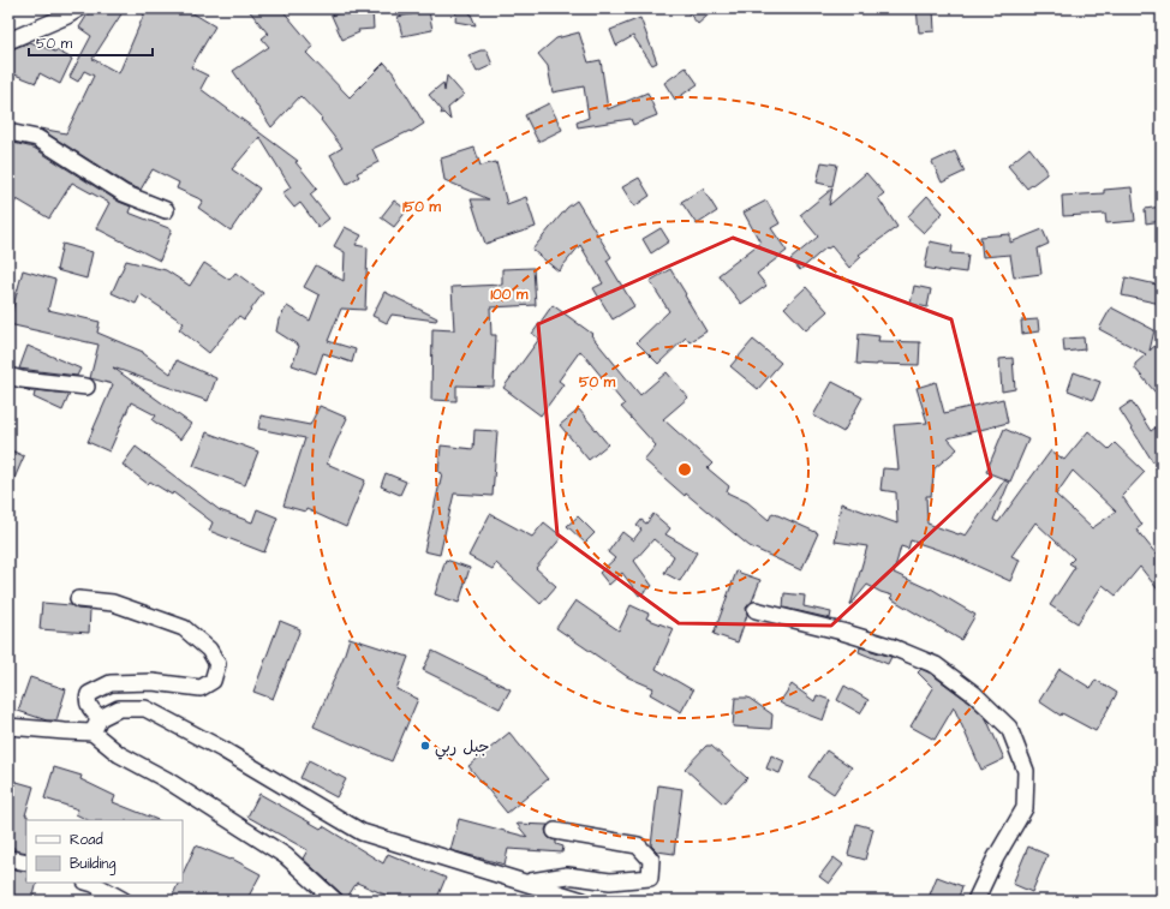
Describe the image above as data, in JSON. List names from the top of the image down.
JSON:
{
  "places": ["جبل ربي"],
  "legend": ["Road", "Building"],
  "scale_bar": "50 m",
  "rings": ["150 m", "100 m", "50 m"]
}
